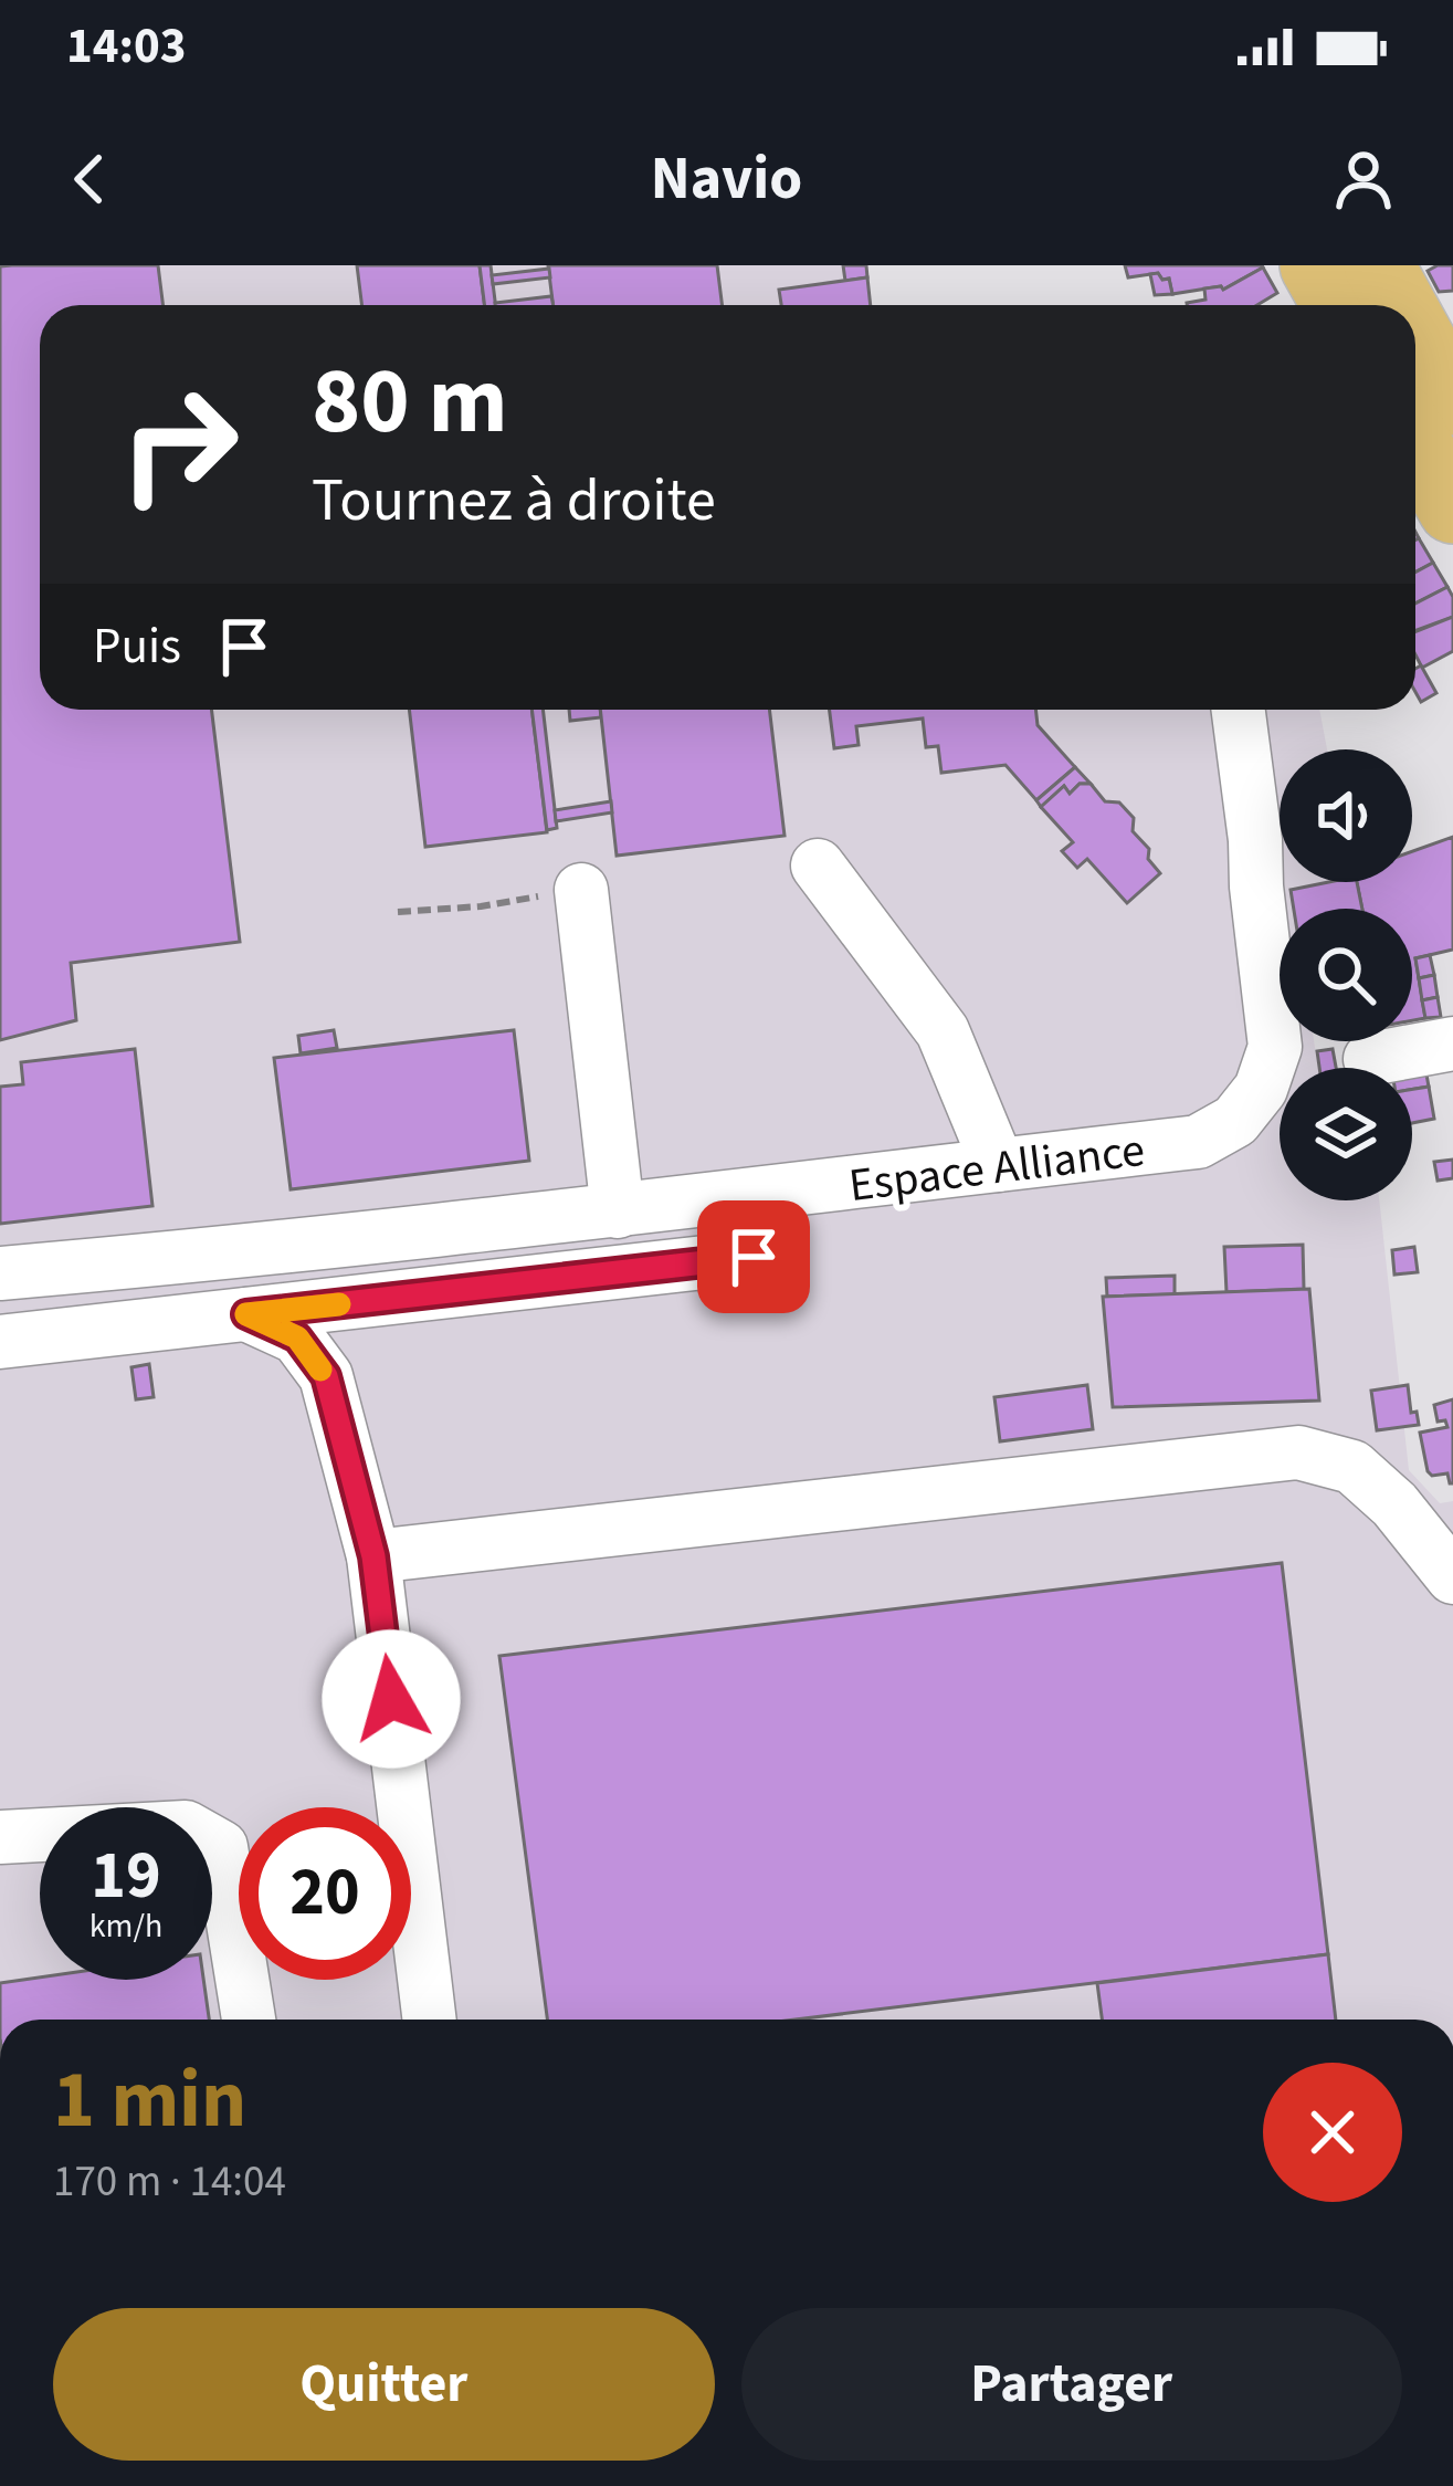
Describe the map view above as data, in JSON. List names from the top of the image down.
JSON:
{
  "streets": {
    "lane": ["Espace Alliance"]
  },
  "page": {
    "status": "14:03",
    "header": "Navio",
    "turn": ["80 m", "Tournez à droite"],
    "then": "Puis",
    "speed": "19 km/h",
    "limit": "20",
    "heading": ["1 min", "170 m · 14:04"],
    "buttons": ["Quitter", "Partager"]
  }
}
